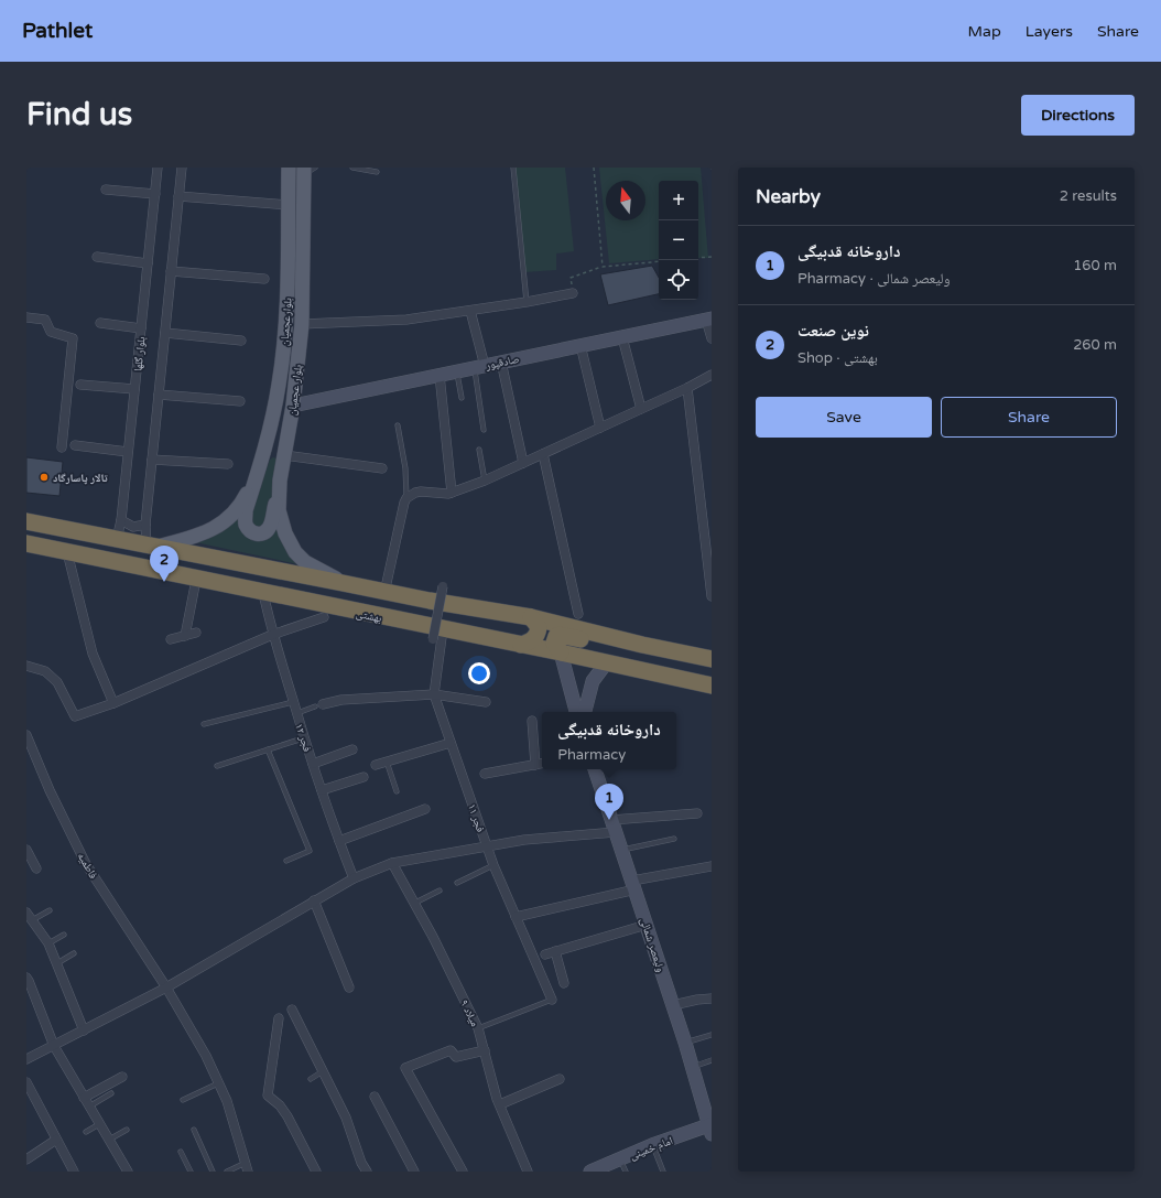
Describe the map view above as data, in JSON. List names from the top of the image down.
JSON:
{
  "streets": {
    "highway": ["بهشتی"],
    "main road": [
      "بلوارعجمیان",
      "صادقپور",
      "بلوار عجمیان",
      "ولیعصر شمالی",
      "امام خمینی"
    ],
    "street": [
      "بلوار گلها",
      "فجر ۱۲",
      "فجر ۱۱",
      "فاطمیه",
      "میلاد ۹"
    ]
  },
  "crossings": [
    ["صادقپور", "بلوار عجمیان"],
    ["بهشتی", "فجر ۱۲"],
    ["بهشتی", "فجر ۱۱"],
    ["ولیعصر شمالی", "امام خمینی"]
  ],
  "places": ["تالار پاسارگاد"],
  "north": "top",
  "page": {
    "header": "Pathlet",
    "nav": ["Map", "Layers", "Share"],
    "buttons": [
      "Directions",
      ["Save", "Share"]
    ],
    "title": "Find us",
    "heading": ["Nearby", "2 results"],
    "map_buttons": ["+", "−"],
    "list": [
      {
        "mark": "1",
        "name": "داروخانه قدبیگی",
        "note": "Pharmacy · ولیعصر شمالی",
        "value": "160 m"
      },
      {
        "mark": "2",
        "name": "نوین صنعت",
        "note": "Shop · بهشتی",
        "value": "260 m"
      }
    ],
    "pins": ["2", "1"],
    "popup": ["داروخانه قدبیگی", "Pharmacy"]
  }
}
